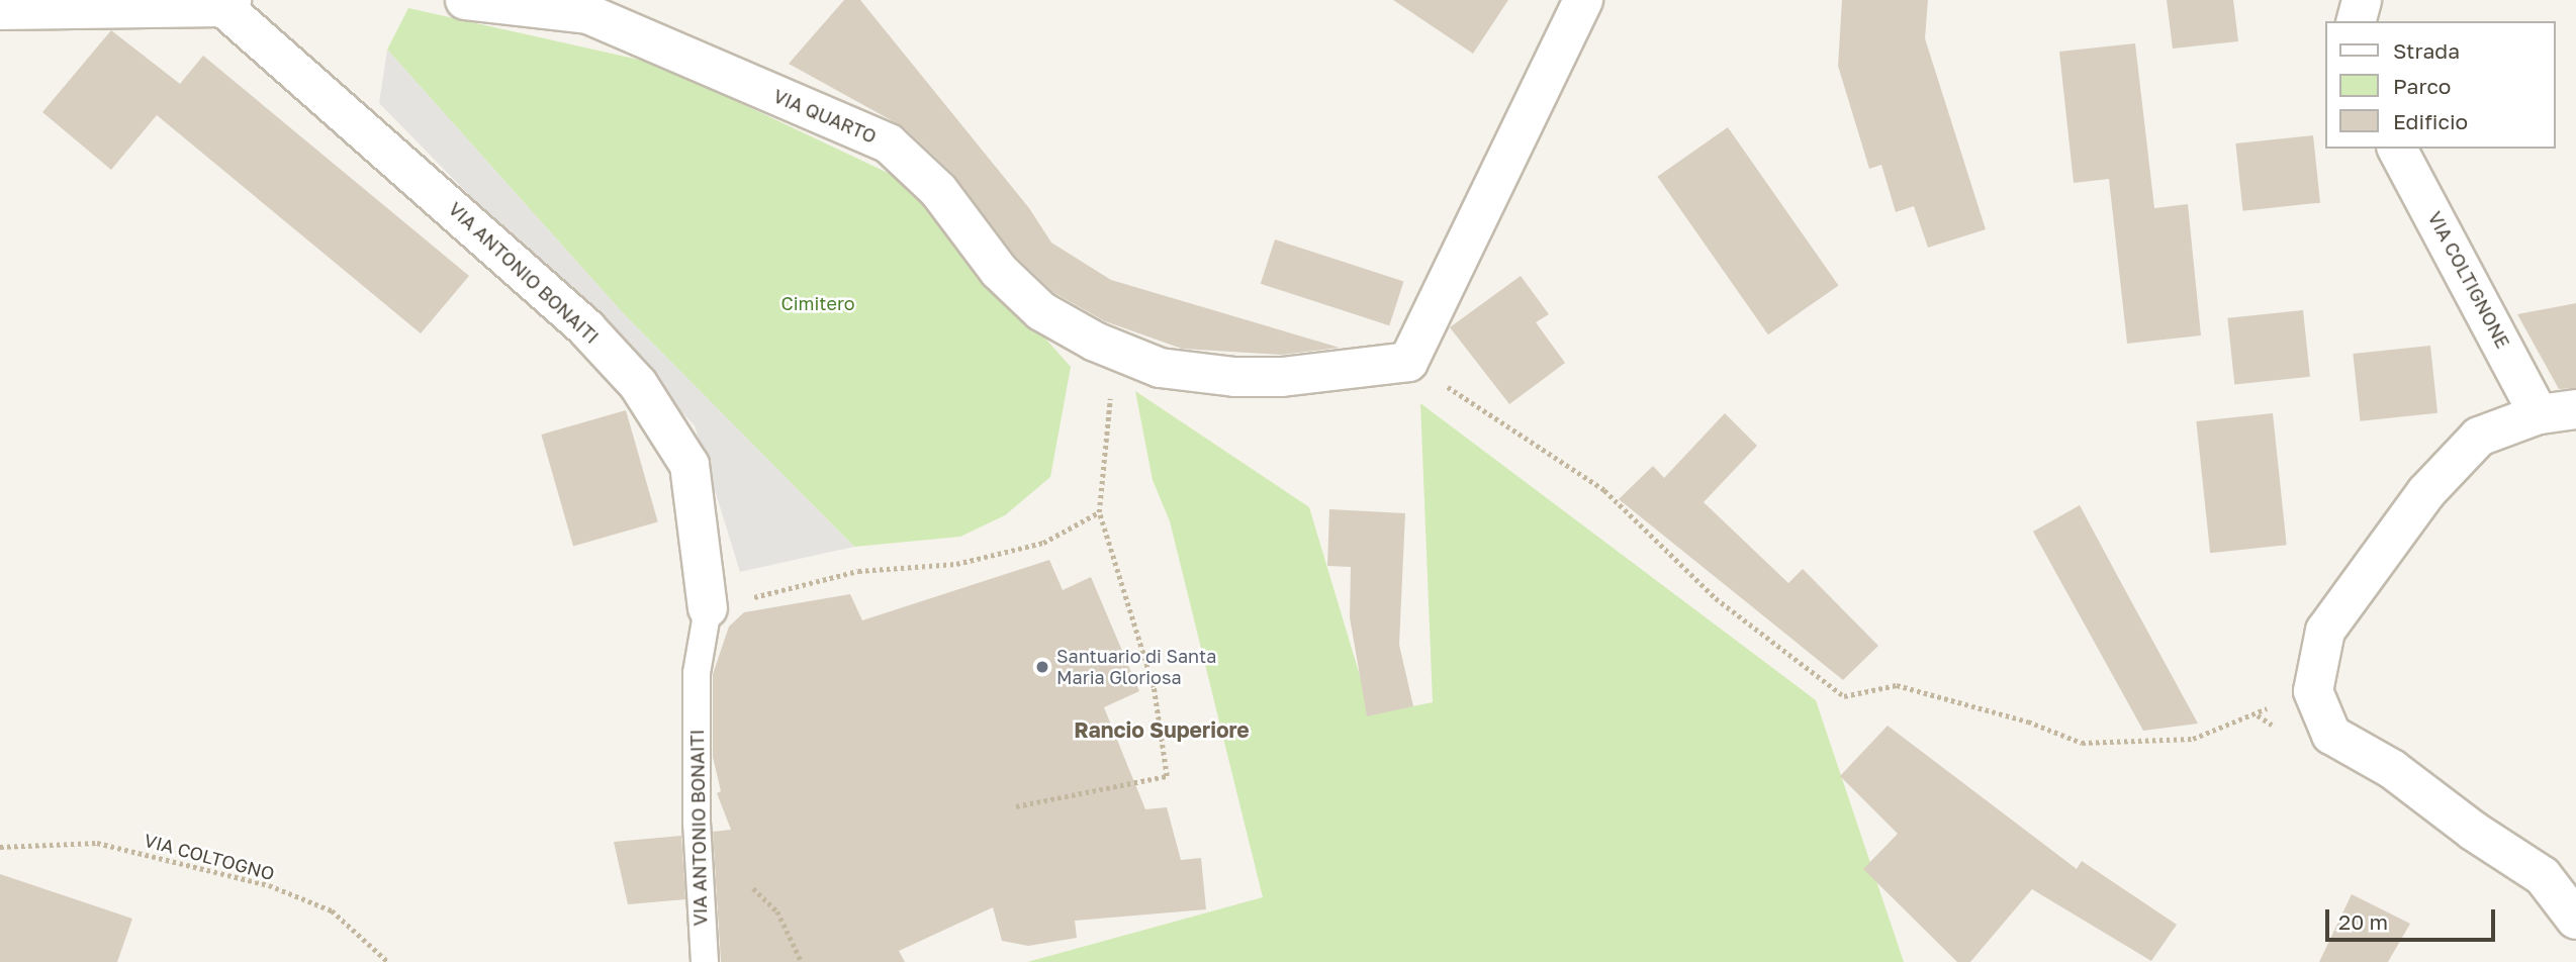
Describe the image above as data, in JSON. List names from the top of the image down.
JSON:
{
  "streets": {
    "street": ["VIA QUARTO", "VIA ANTONIO BONAITI", "VIA COLTIGNONE"],
    "path": ["VIA COLTOGNO"]
  },
  "districts": ["Rancio Superiore"],
  "parks": ["Cimitero"],
  "places": ["Santuario di Santa Maria Gloriosa"],
  "legend": ["Strada", "Parco", "Edificio"],
  "scale_bar": "20 m"
}
